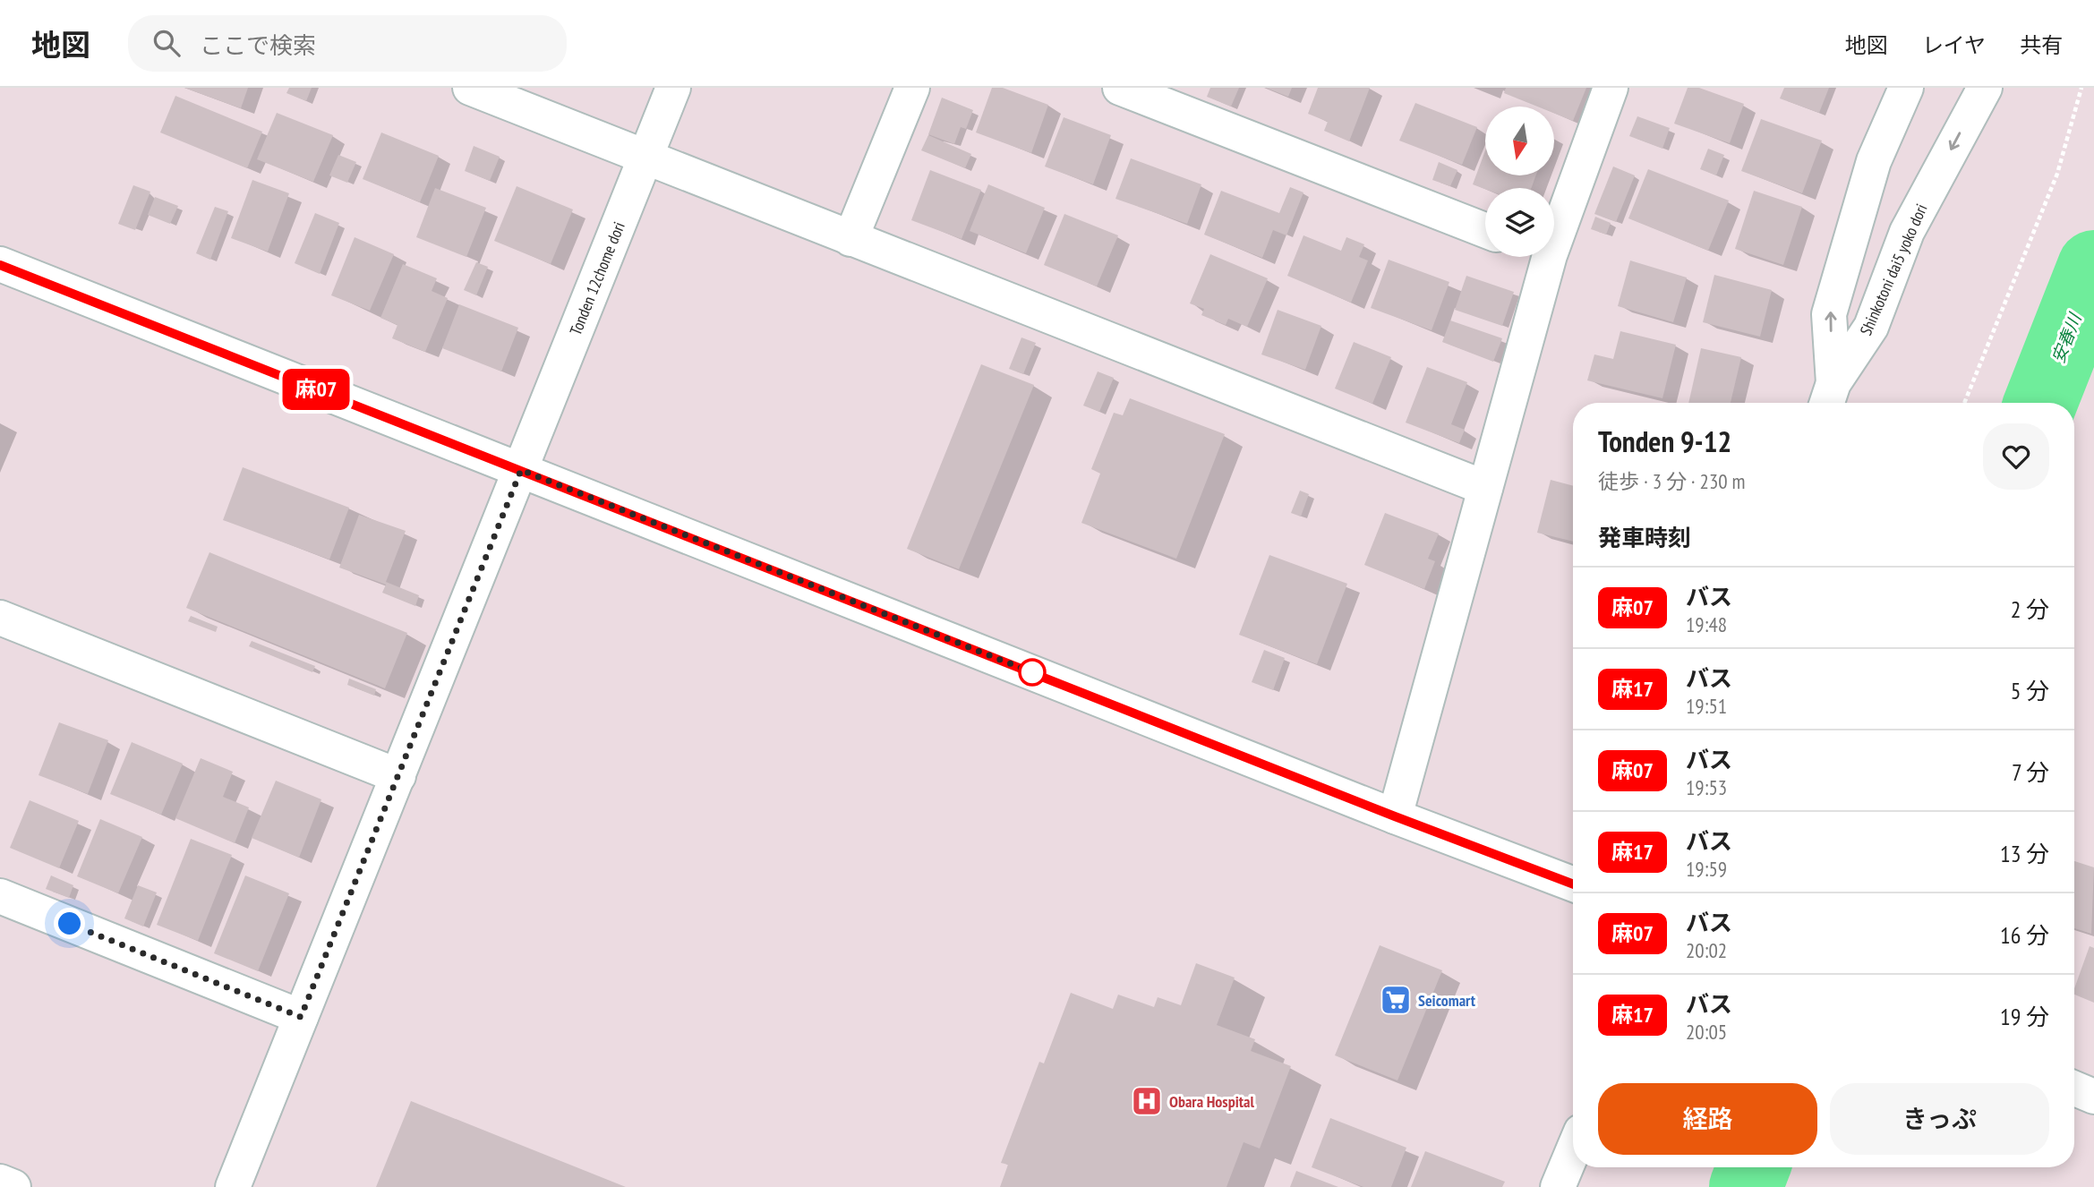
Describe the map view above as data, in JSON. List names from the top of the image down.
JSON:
{
  "streets": {
    "street": ["Shinkotoni dai5 yoko dori", "Tonden 12chome dori"]
  },
  "water": ["安春川"],
  "places": {
    "supermarket": ["Seicomart"],
    "hospital": ["Obara Hospital"]
  },
  "lines": ["bus line 麻07"],
  "north": "bottom",
  "page": {
    "header": "地図",
    "search": "ここで検索",
    "nav": ["地図", "レイヤ", "共有"],
    "on_map": "麻07",
    "heading": [
      ["Tonden 9-12", "徒歩 · 3 分 · 230 m"],
      "発車時刻"
    ],
    "list": [
      {
        "mark": "麻07",
        "name": "バス",
        "note": "19:48",
        "value": "2 分"
      },
      {
        "mark": "麻17",
        "name": "バス",
        "note": "19:51",
        "value": "5 分"
      },
      {
        "mark": "麻07",
        "name": "バス",
        "note": "19:53",
        "value": "7 分"
      },
      {
        "mark": "麻17",
        "name": "バス",
        "note": "19:59",
        "value": "13 分"
      },
      {
        "mark": "麻07",
        "name": "バス",
        "note": "20:02",
        "value": "16 分"
      },
      {
        "mark": "麻17",
        "name": "バス",
        "note": "20:05",
        "value": "19 分"
      }
    ],
    "buttons": ["経路", "きっぷ"]
  }
}
